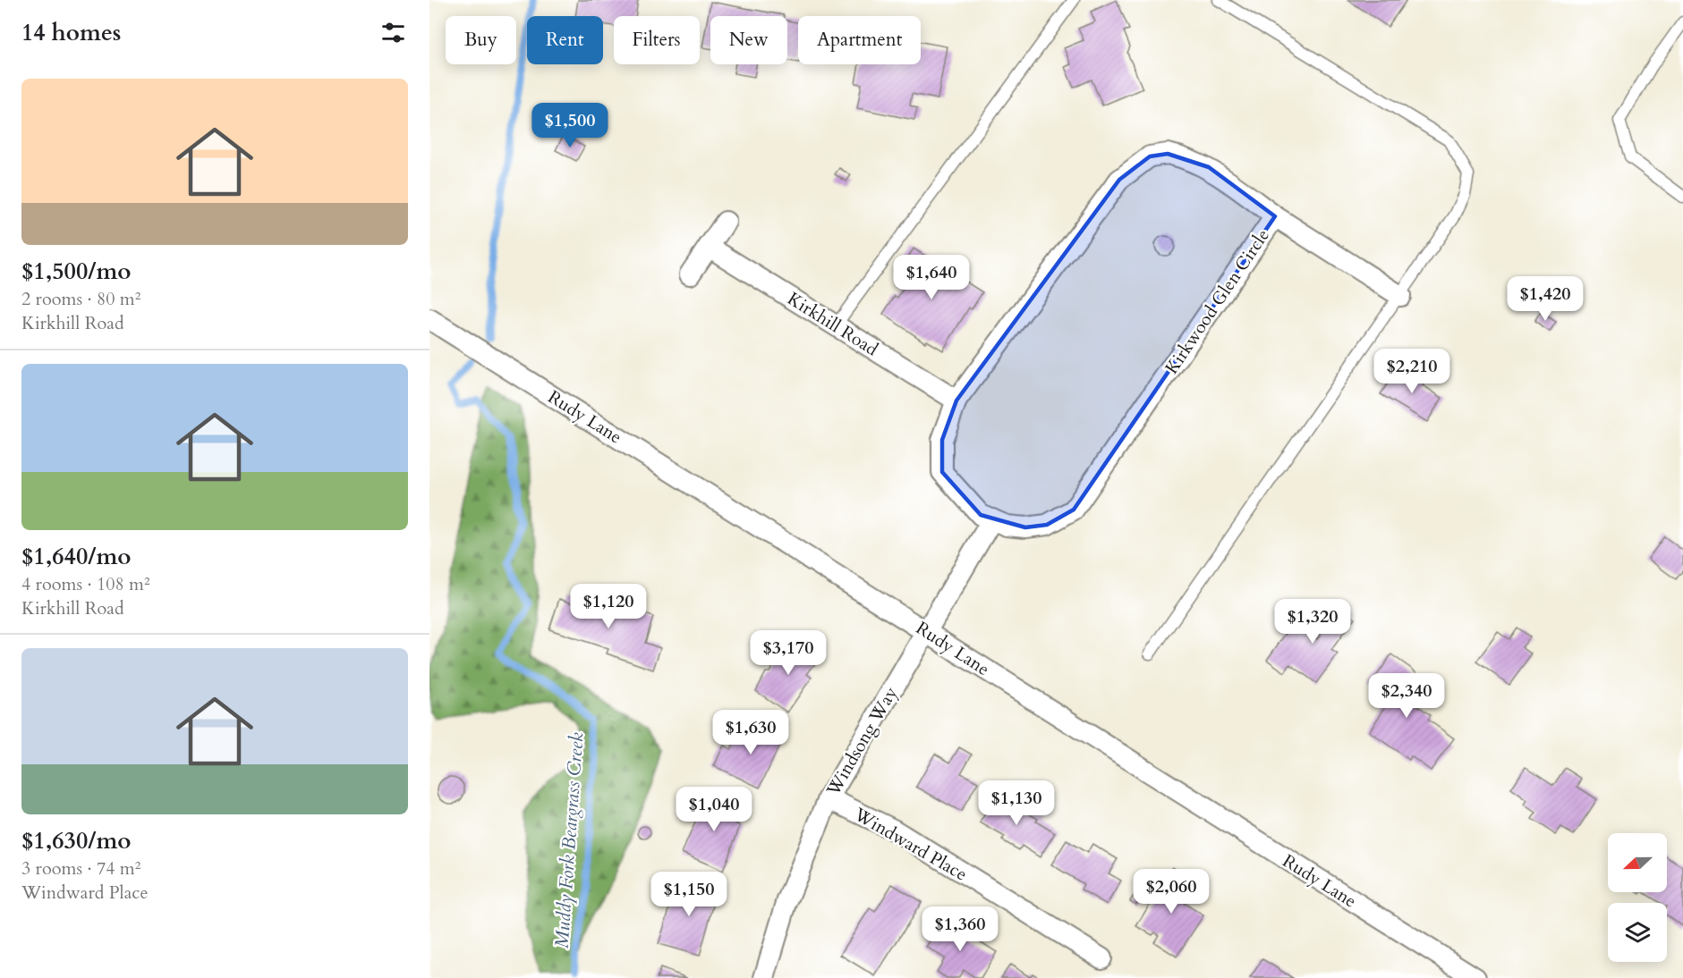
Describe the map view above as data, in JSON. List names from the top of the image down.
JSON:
{
  "streets": {
    "street": [
      "Kirkwood Glen Circle",
      "Kirkhill Road",
      "Rudy Lane",
      "Windsong Way",
      "Windward Place"
    ]
  },
  "crossings": [
    ["Kirkwood Glen Circle", "Kirkhill Road"],
    ["Kirkwood Glen Circle", "Windsong Way"],
    ["Rudy Lane", "Windsong Way"],
    ["Windsong Way", "Windward Place"]
  ],
  "water": ["Muddy Fork Beargrass Creek"],
  "north": "left",
  "page": {
    "heading": "14 homes",
    "chip": [
      "Buy",
      "Rent",
      "Filters",
      "New",
      "Apartment"
    ],
    "list": [
      {
        "name": "$1,500/mo",
        "note": "2 rooms · 80 m² · Kirkhill Road"
      },
      {
        "name": "$1,640/mo",
        "note": "4 rooms · 108 m² · Kirkhill Road"
      },
      {
        "name": "$1,630/mo",
        "note": "3 rooms · 74 m² · Windward Place"
      }
    ],
    "price": [
      "$1,500",
      "$1,640",
      "$1,420",
      "$2,210",
      "$1,120",
      "$1,320",
      "$3,170",
      "$2,340",
      "$1,630",
      "$1,130",
      "$1,040",
      "$2,060",
      "$1,150",
      "$1,360"
    ]
  }
}
